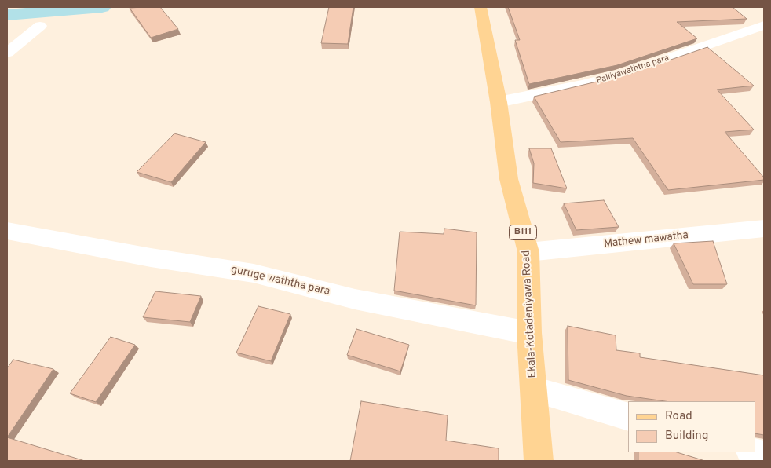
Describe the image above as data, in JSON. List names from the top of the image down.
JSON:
{
  "streets": {
    "main road": ["B111", "Ekala-Kotadeniyawa Road"],
    "street": ["Palliyawaththa para", "Mathew mawatha", "guruge waththa para"]
  },
  "crossings": [
    ["Palliyawaththa para", "Ekala-Kotadeniyawa Road"],
    ["Mathew mawatha", "Ekala-Kotadeniyawa Road"],
    ["guruge waththa para", "Ekala-Kotadeniyawa Road"]
  ],
  "legend": ["Road", "Building"]
}
